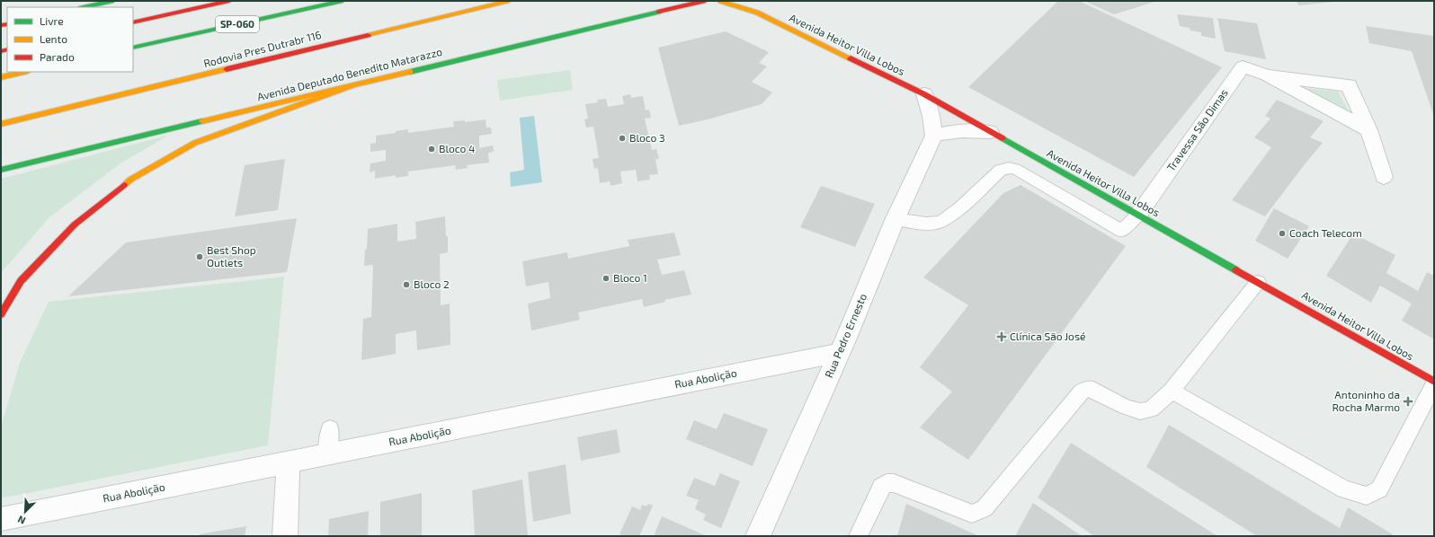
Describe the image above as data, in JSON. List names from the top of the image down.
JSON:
{
  "streets": {
    "main road": [
      "SP-060",
      "Avenida Heitor Villa Lobos",
      "Rodovia Pres Dutrabr 116",
      "Avenida Deputado Benedito Matarazzo"
    ],
    "street": ["Travessa São Dimas", "Rua Pedro Ernesto", "Rua Abolição"]
  },
  "crossings": [
    ["Avenida Heitor Villa Lobos", "Travessa São Dimas"],
    ["Rua Pedro Ernesto", "Rua Abolição"]
  ],
  "places": {
    "other": [
      "Bloco 3",
      "Bloco 4",
      "Coach Telecom",
      "Best Shop Outlets",
      "Bloco 1",
      "Bloco 2"
    ],
    "health": ["Clínica São José", "Antoninho da Rocha Marmo"]
  },
  "legend": ["Livre", "Lento", "Parado"],
  "north": "bottom left"
}
